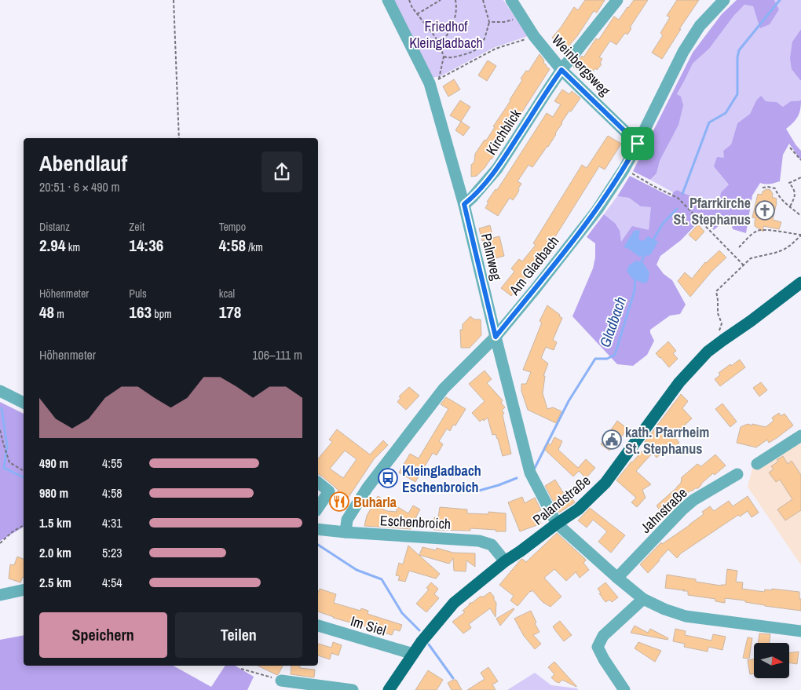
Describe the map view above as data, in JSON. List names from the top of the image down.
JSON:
{
  "streets": {
    "main road": ["Palandstraße"],
    "street": [
      "Weinbergsweg",
      "Kirchblick",
      "Palmweg",
      "Am Gladbach",
      "Jahnstraße",
      "Eschenbroich",
      "Im Siel"
    ]
  },
  "crossings": [
    ["Weinbergsweg", "Kirchblick"],
    ["Weinbergsweg", "Am Gladbach"],
    ["Kirchblick", "Palmweg"],
    ["Palmweg", "Am Gladbach"],
    ["Palmweg", "Palandstraße"],
    ["Am Gladbach", "Eschenbroich"],
    ["Palandstraße", "Eschenbroich"],
    ["Palandstraße", "Im Siel"]
  ],
  "water": ["Gladbach"],
  "parks": ["Friedhof Kleingladbach"],
  "places": {
    "church": ["Pfarrkirche St. Stephanus"],
    "public building": ["kath. Pfarrheim St. Stephanus"],
    "bus stop": ["Kleingladbach Eschenbroich"],
    "restaurant": ["Buharla"]
  },
  "north": "right",
  "page": {
    "heading": ["Abendlauf", "20:51 · 6 × 490 m"],
    "stats": [
      ["Distanz", "2.94 km"],
      ["Zeit", "14:36"],
      ["Tempo", "4:58 /km"],
      ["Höhenmeter", "48 m"],
      ["Puls", "163 bpm"],
      ["kcal", "178"]
    ],
    "chart": ["Höhenmeter", "106–111 m"],
    "list": [
      {
        "name": "490 m",
        "note": "4:55"
      },
      {
        "name": "980 m",
        "note": "4:58"
      },
      {
        "name": "1.5 km",
        "note": "4:31"
      },
      {
        "name": "2.0 km",
        "note": "5:23"
      },
      {
        "name": "2.5 km",
        "note": "4:54"
      }
    ],
    "buttons": ["Speichern", "Teilen"]
  }
}
